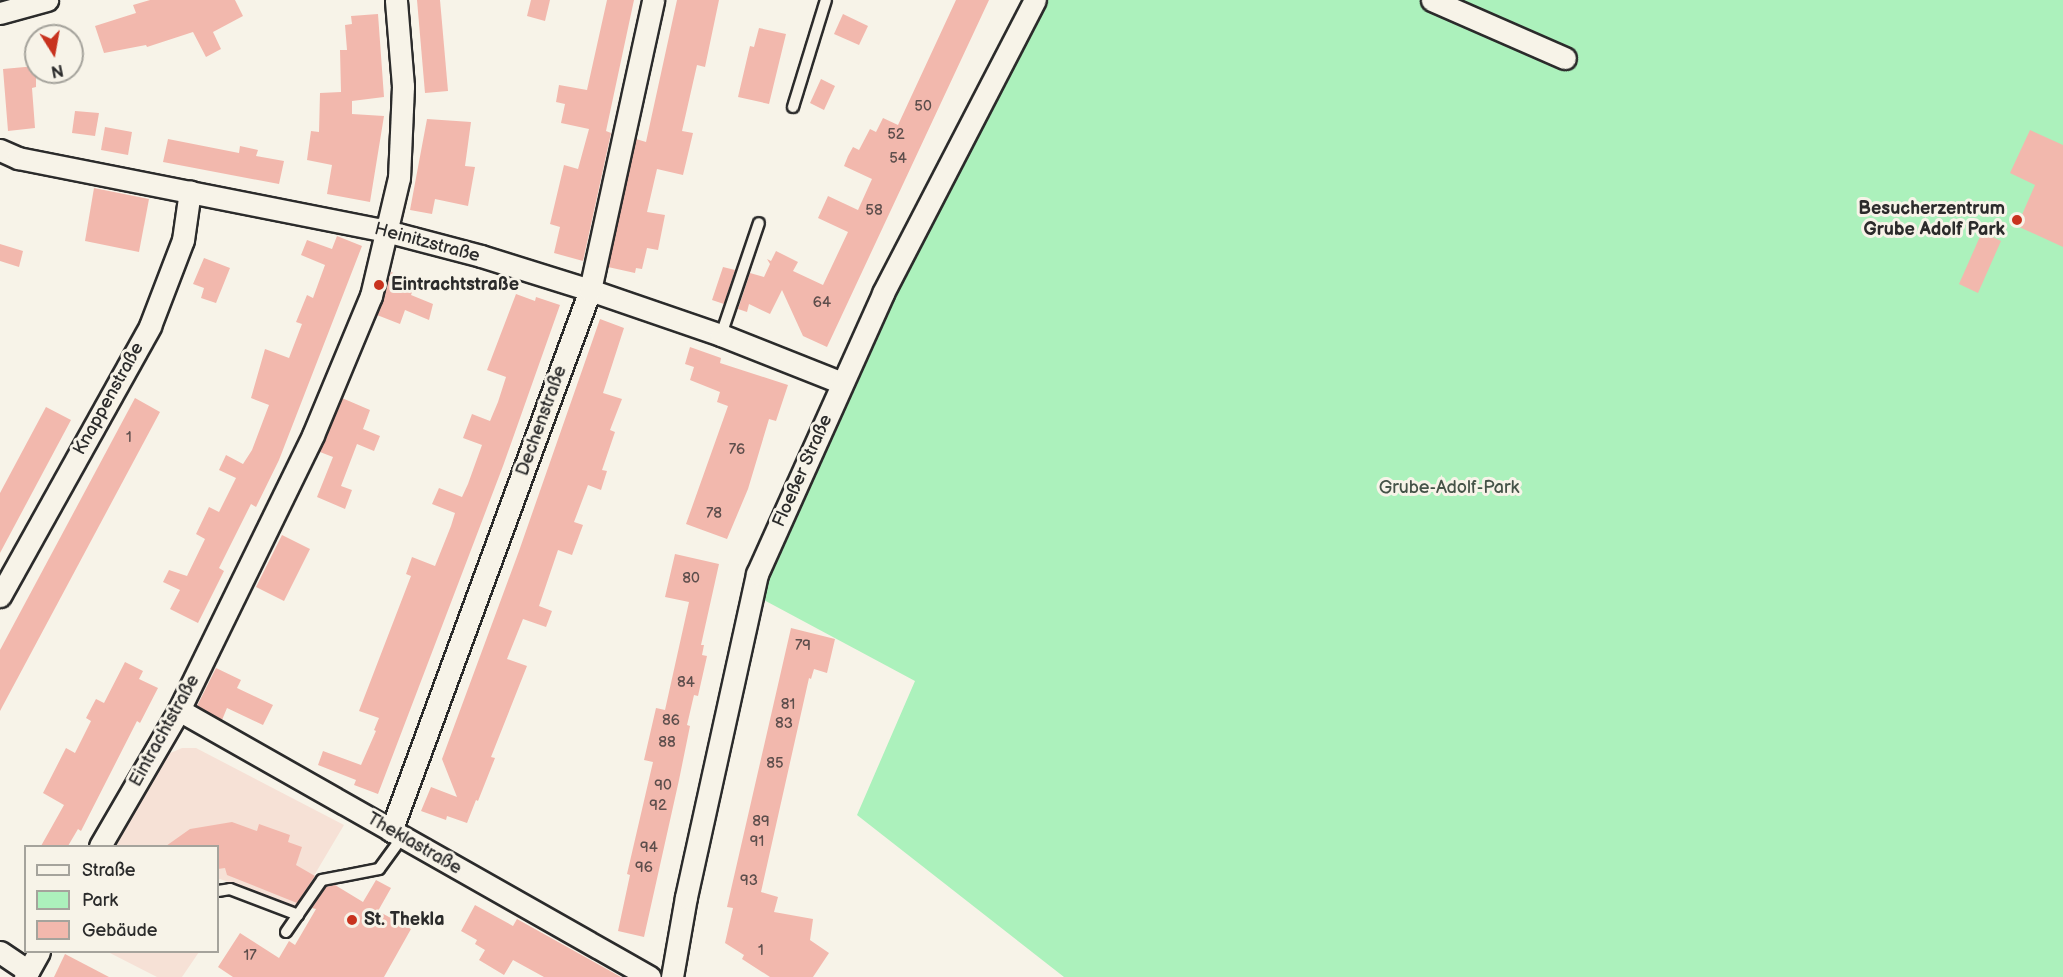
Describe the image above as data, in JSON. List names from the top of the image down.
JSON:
{
  "streets": {
    "street": [
      "Heinitzstraße",
      "Knappenstraße",
      "Dechenstraße",
      "Floeßer Straße",
      "Eintrachtstraße",
      "Theklastraße"
    ]
  },
  "crossings": [
    ["Heinitzstraße", "Knappenstraße"],
    ["Heinitzstraße", "Dechenstraße"],
    ["Heinitzstraße", "Floeßer Straße"],
    ["Heinitzstraße", "Eintrachtstraße"],
    ["Dechenstraße", "Theklastraße"],
    ["Eintrachtstraße", "Theklastraße"]
  ],
  "parks": ["Grube-Adolf-Park"],
  "places": ["Besucherzentrum Grube Adolf Park", "Eintrachtstraße", "St. Thekla"],
  "house_numbers": [
    "50",
    "52",
    "54",
    "58",
    "64",
    "1",
    "76",
    "78",
    "80",
    "79",
    "84",
    "81",
    "86",
    "83",
    "88",
    "85",
    "90",
    "92",
    "89",
    "91",
    "94",
    "96",
    "93",
    "1",
    "17"
  ],
  "legend": ["Straße", "Park", "Gebäude"],
  "north": "bottom"
}
